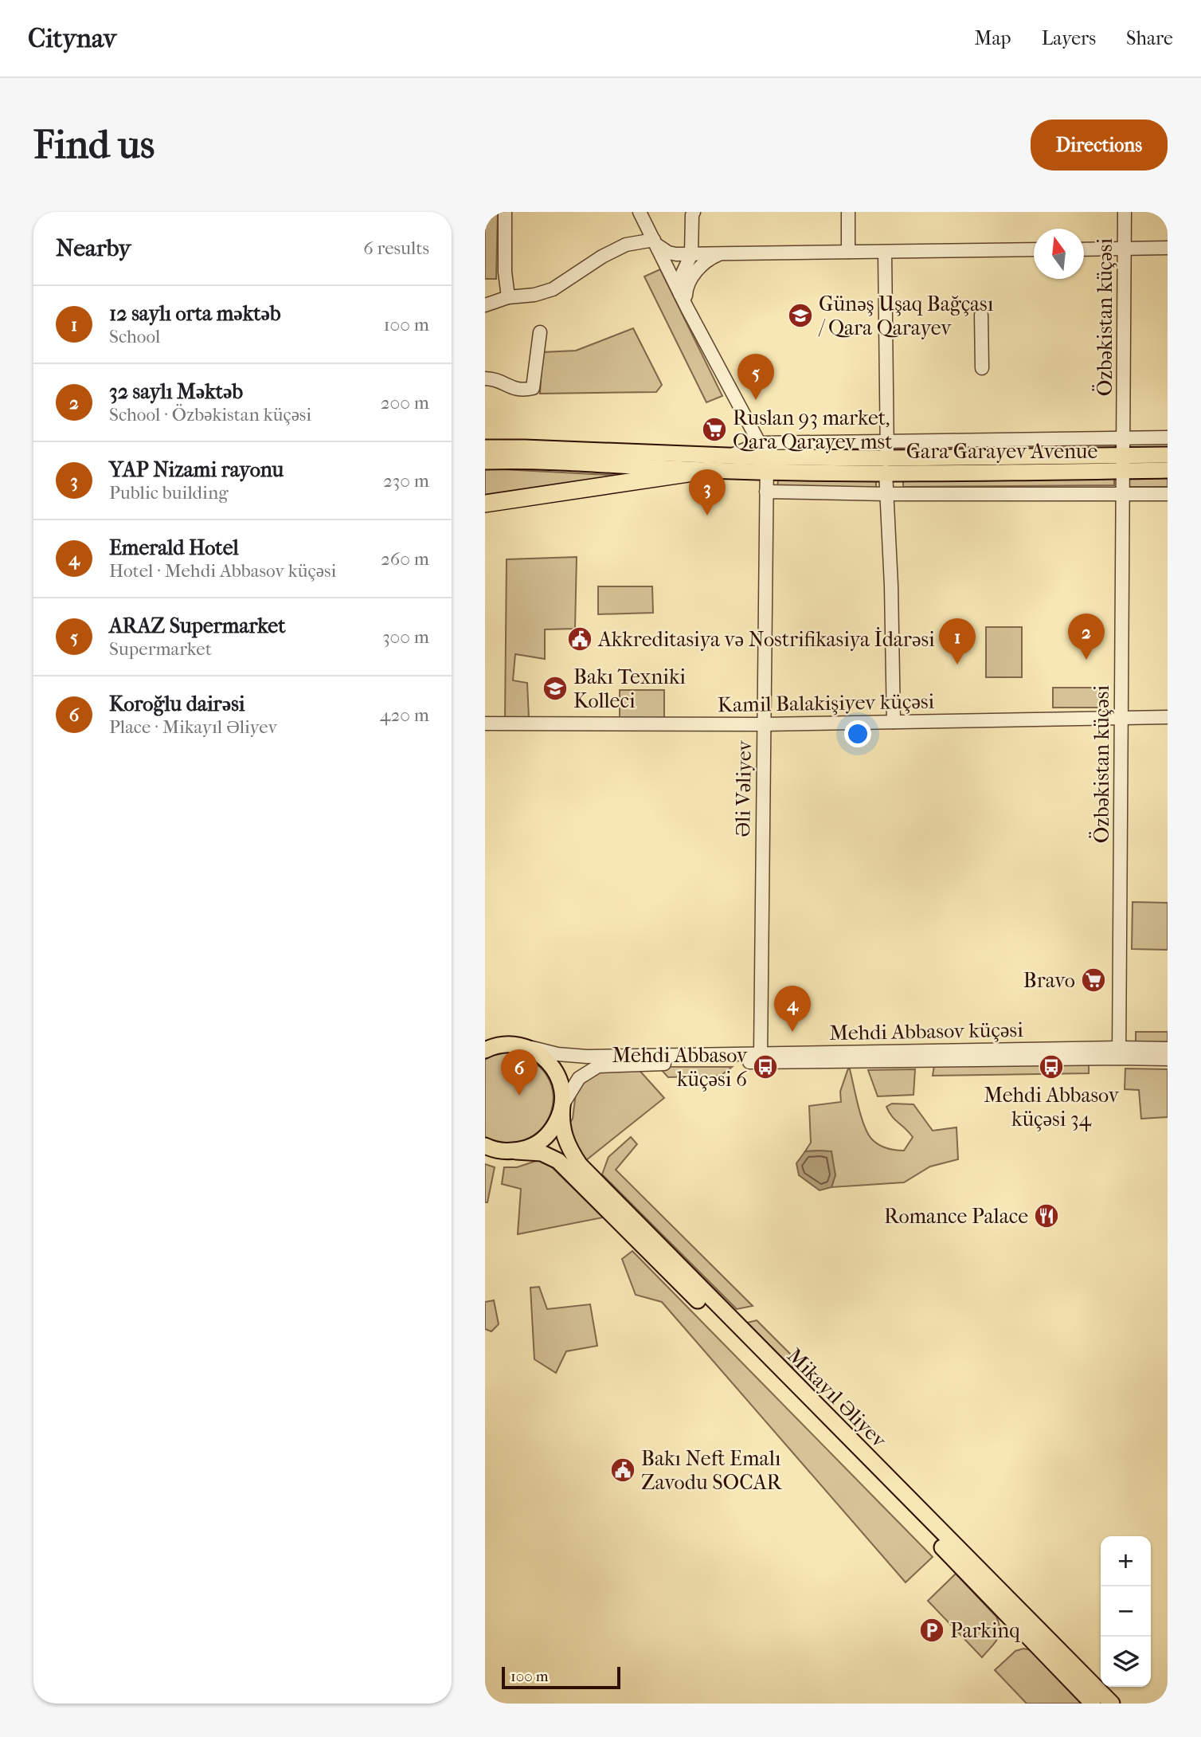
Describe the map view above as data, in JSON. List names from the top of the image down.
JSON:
{
  "streets": {
    "main road": ["Gara Garayev Avenue", "Mikayıl Əliyev"],
    "street": [
      "Özbəkistan küçəsi",
      "Kamil Balakişiyev küçəsi",
      "Əli Vəliyev",
      "Mehdi Abbasov küçəsi"
    ]
  },
  "crossings": [
    ["Özbəkistan küçəsi", "Gara Garayev Avenue"],
    ["Özbəkistan küçəsi", "Kamil Balakişiyev küçəsi"],
    ["Özbəkistan küçəsi", "Mehdi Abbasov küçəsi"],
    ["Gara Garayev Avenue", "Əli Vəliyev"],
    ["Kamil Balakişiyev küçəsi", "Əli Vəliyev"],
    ["Əli Vəliyev", "Mehdi Abbasov küçəsi"],
    ["Mehdi Abbasov küçəsi", "Mikayıl Əliyev"]
  ],
  "places": {
    "school or university": ["Günəş Uşaq Bağçası / Qara Qarayev", "Bakı Texniki Kolleci"],
    "supermarket": ["Ruslan 93 market, Qara Qarayev mst", "Bravo"],
    "public building": ["Akkreditasiya və Nostrifikasiya İdarəsi", "Bakı Neft Emalı Zavodu SOCAR"],
    "bus stop": ["Mehdi Abbasov küçəsi 6", "Mehdi Abbasov küçəsi 34"],
    "restaurant": ["Romance Palace"],
    "parking": ["Parkinq"]
  },
  "scale_bar": "100 m",
  "north": "top",
  "page": {
    "header": "Citynav",
    "nav": ["Map", "Layers", "Share"],
    "buttons": "Directions",
    "title": "Find us",
    "heading": ["Nearby", "6 results"],
    "list": [
      {
        "mark": "1",
        "name": "12 saylı orta məktəb",
        "note": "School",
        "value": "100 m"
      },
      {
        "mark": "2",
        "name": "32 saylı Məktəb",
        "note": "School · Özbəkistan küçəsi",
        "value": "200 m"
      },
      {
        "mark": "3",
        "name": "YAP Nizami rayonu",
        "note": "Public building",
        "value": "230 m"
      },
      {
        "mark": "4",
        "name": "Emerald Hotel",
        "note": "Hotel · Mehdi Abbasov küçəsi",
        "value": "260 m"
      },
      {
        "mark": "5",
        "name": "ARAZ Supermarket",
        "note": "Supermarket",
        "value": "300 m"
      },
      {
        "mark": "6",
        "name": "Koroğlu dairəsi",
        "note": "Place · Mikayıl Əliyev",
        "value": "420 m"
      }
    ],
    "pins": [
      "5",
      "3",
      "2",
      "1",
      "4",
      "6"
    ],
    "map_buttons": ["+", "−"],
    "scale": "100 m"
  }
}
